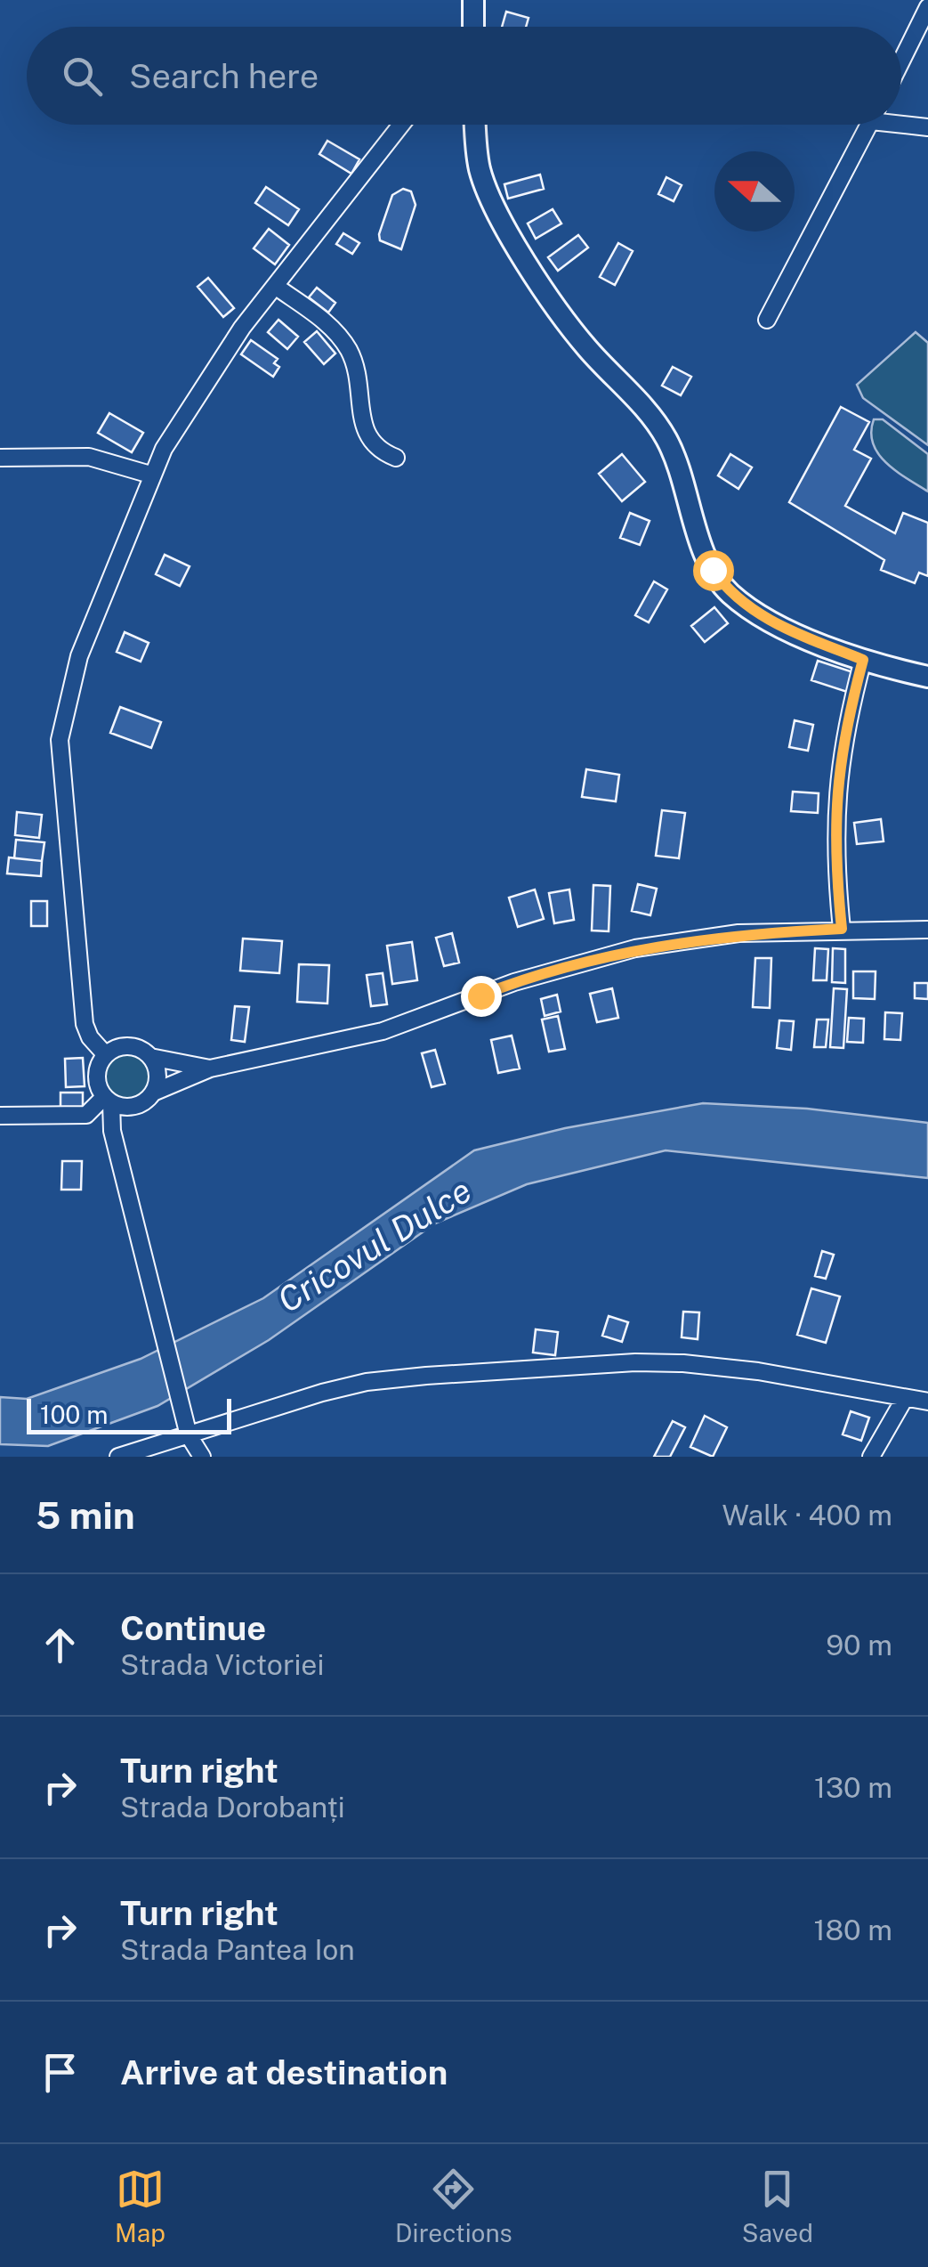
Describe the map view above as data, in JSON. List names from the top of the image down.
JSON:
{
  "water": ["Cricovul Dulce"],
  "scale_bar": "100 m",
  "north": "left",
  "page": {
    "search": "Search here",
    "scale": "100 m",
    "heading": ["5 min", "Walk · 400 m"],
    "list": [
      ["Continue", "Strada Victoriei", "90 m"],
      ["Turn right", "Strada Dorobanți", "130 m"],
      ["Turn right", "Strada Pantea Ion", "180 m"],
      "Arrive at destination"
    ],
    "nav": ["Map", "Directions", "Saved"]
  }
}
